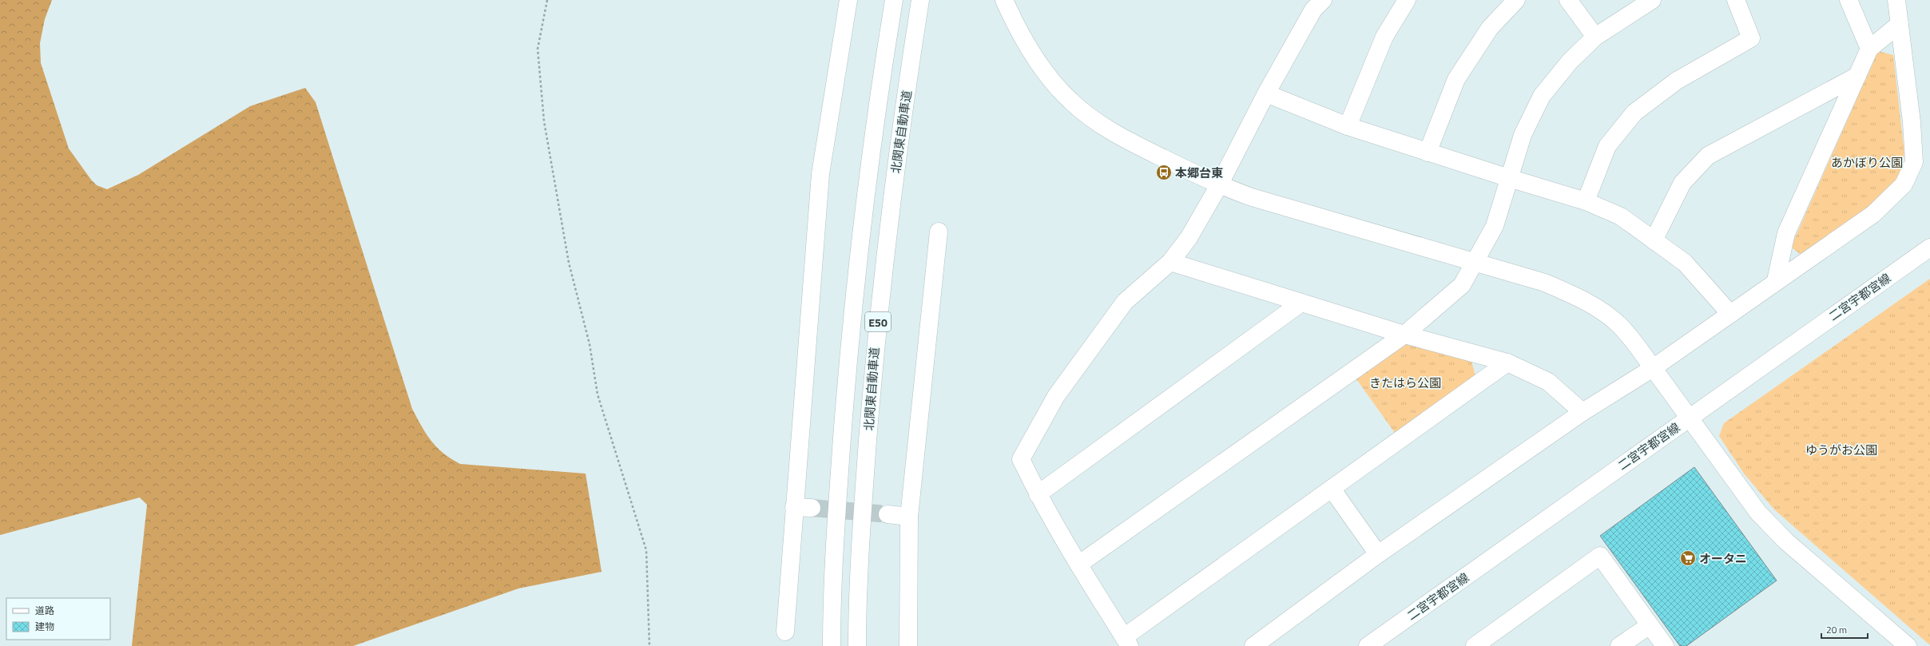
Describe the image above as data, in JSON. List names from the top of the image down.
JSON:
{
  "streets": {
    "main road": ["北関東自動車道", "二宮宇都宮線", "E50"]
  },
  "parks": ["あかぼり公園", "きたはら公園", "ゆうがお公園"],
  "places": {
    "bus stop": ["本郷台東"],
    "supermarket": ["オータニ"]
  },
  "legend": ["道路", "建物"],
  "scale_bar": "20 m"
}
